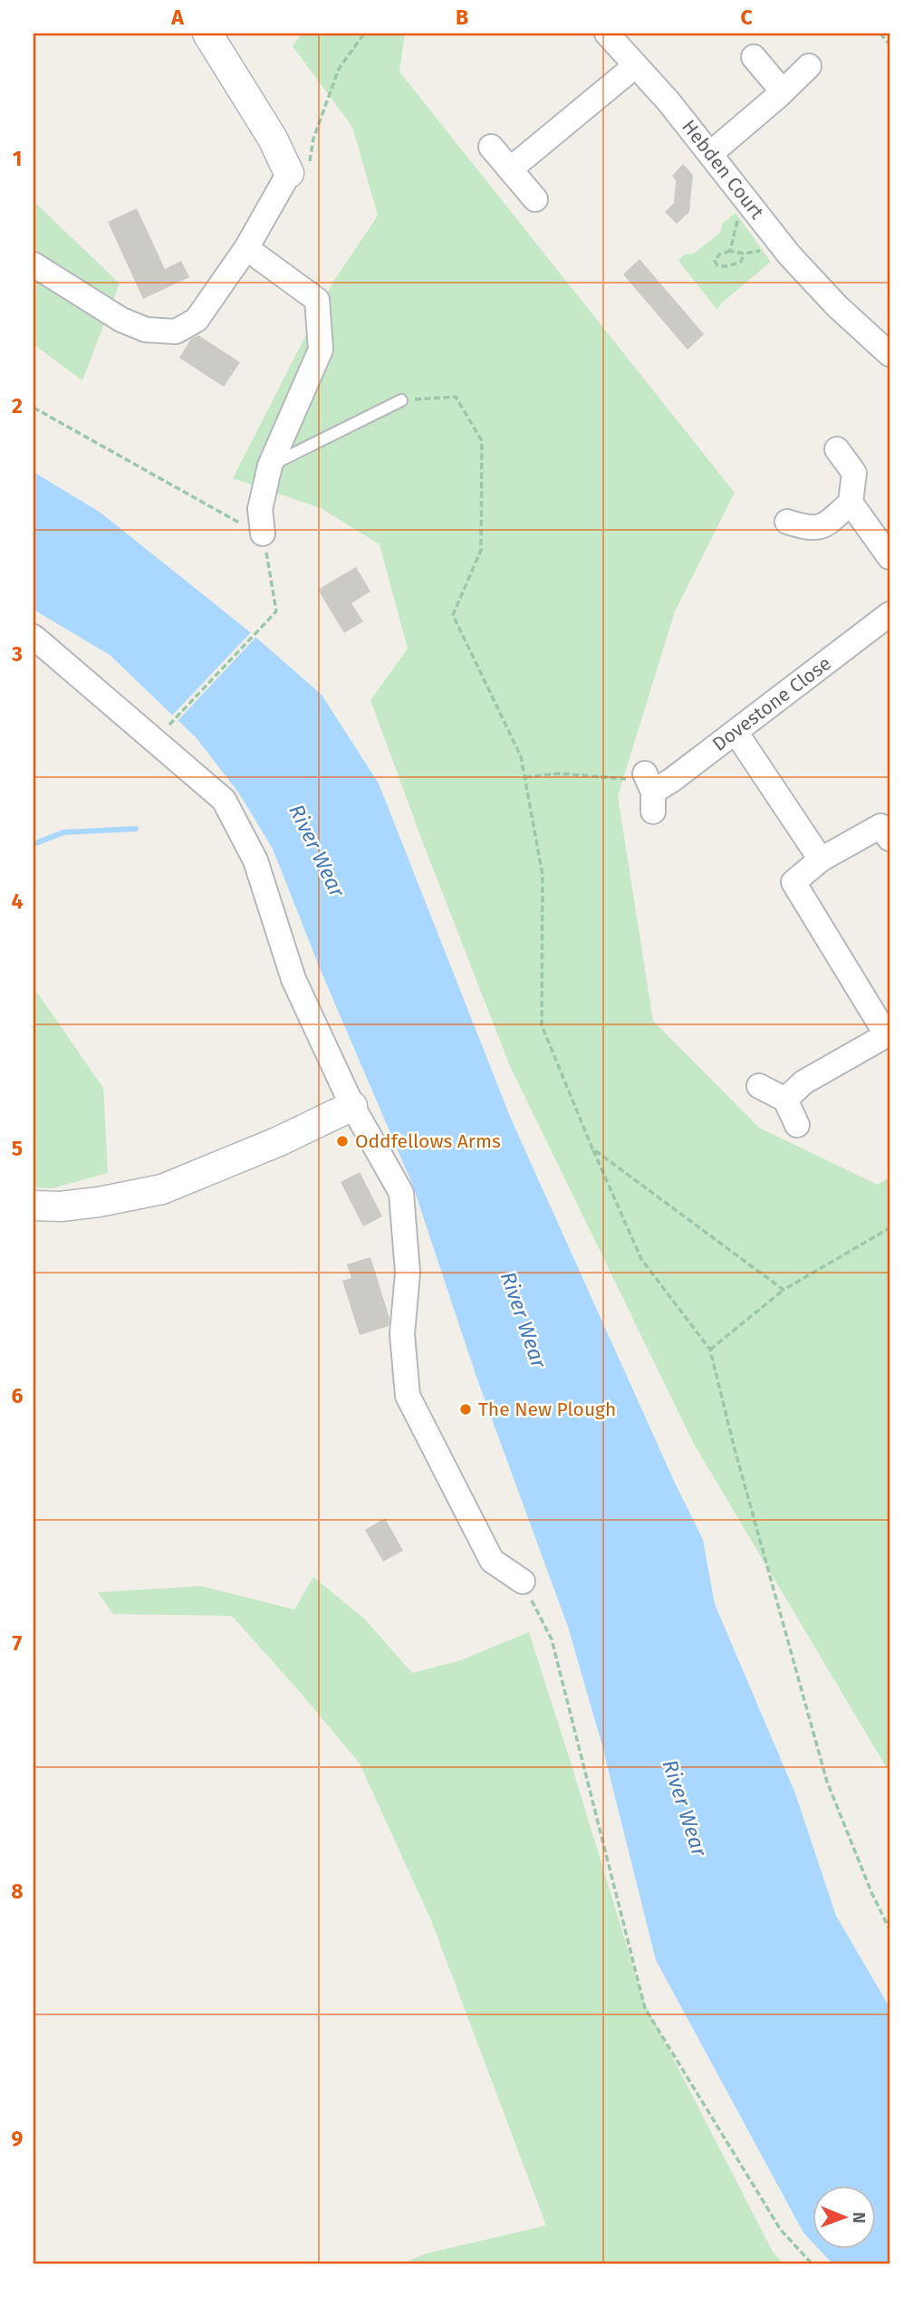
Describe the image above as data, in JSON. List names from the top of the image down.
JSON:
{
  "streets": {
    "street": ["Hebden Court", "Dovestone Close"]
  },
  "water": ["River Wear"],
  "places": ["Oddfellows Arms", "The New Plough"],
  "north": "right",
  "grid": {
    "columns": ["A", "B", "C"],
    "rows": [
      "1",
      "2",
      "3",
      "4",
      "5",
      "6",
      "7",
      "8",
      "9"
    ]
  }
}
